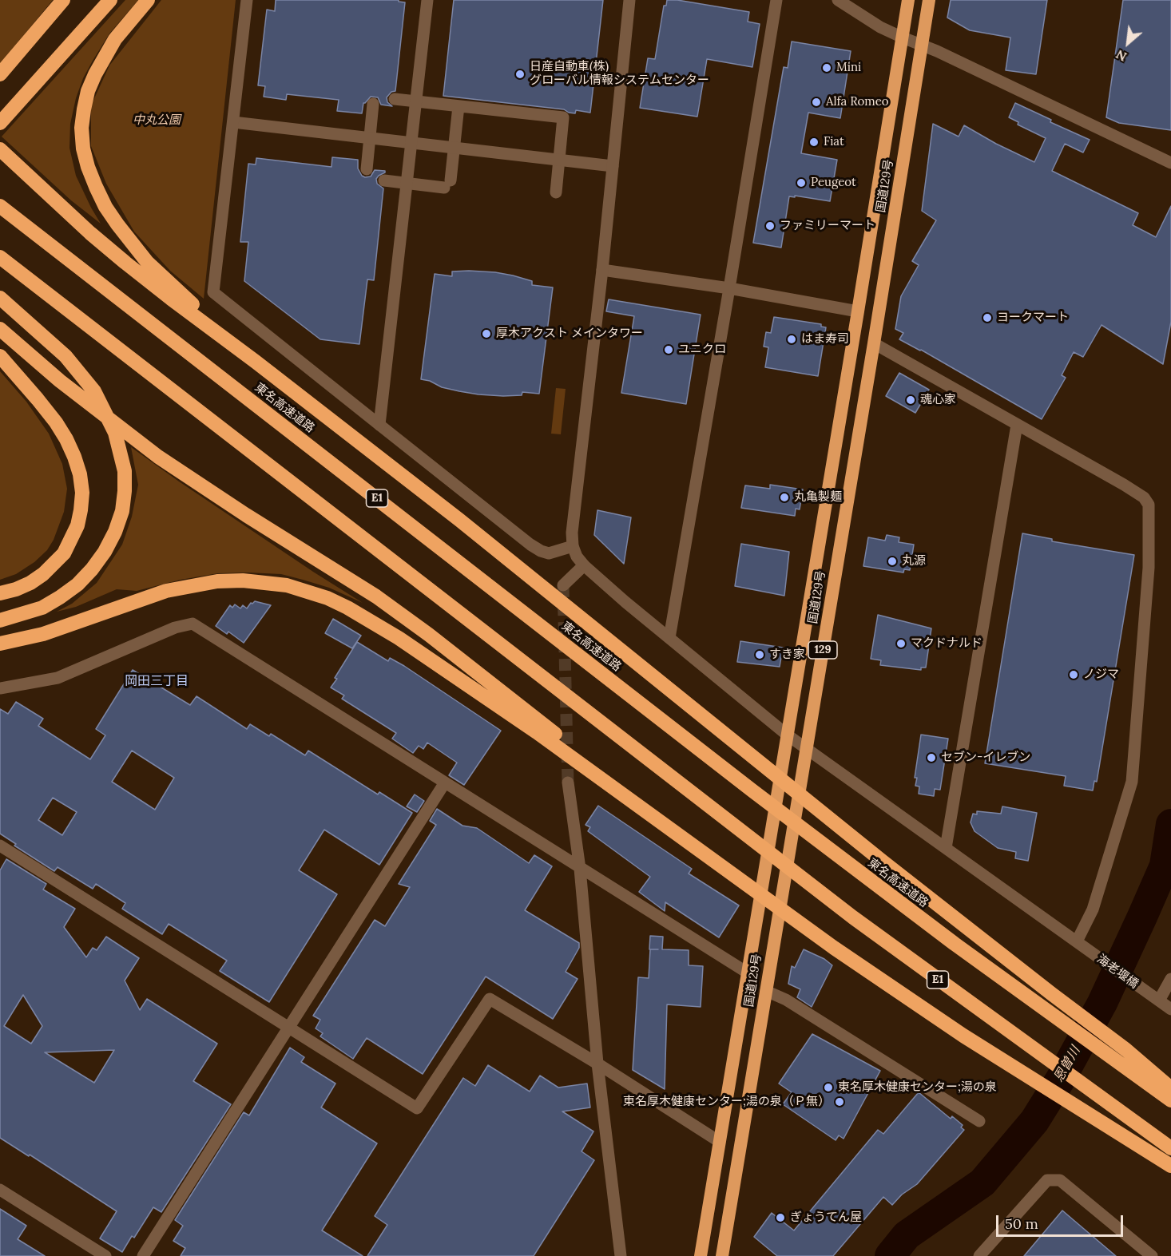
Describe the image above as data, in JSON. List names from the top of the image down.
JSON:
{
  "streets": {
    "highway": [
      "国道129号",
      "東名高速道路",
      "E1",
      "129"
    ],
    "street": ["海老堰橋"]
  },
  "crossings": [
    ["国道129号", "海老堰橋"]
  ],
  "districts": ["岡田三丁目"],
  "water": ["恩曽川"],
  "parks": ["中丸公園"],
  "places": [
    "Mini",
    "日産自動車(株) グローバル情報システムセンター",
    "Alfa Romeo",
    "Fiat",
    "Peugeot",
    "ファミリーマート",
    "ヨークマート",
    "厚木アクスト メインタワー",
    "はま寿司",
    "ユニクロ",
    "魂心家",
    "丸亀製麺",
    "丸源",
    "マクドナルド",
    "すき家",
    "ノジマ",
    "セブン-イレブン",
    "東名厚木健康センター;湯の泉",
    "東名厚木健康センター;湯の泉（Ｐ無）",
    "ぎょうてん屋"
  ],
  "scale_bar": "50 m",
  "north": "bottom left"
}
